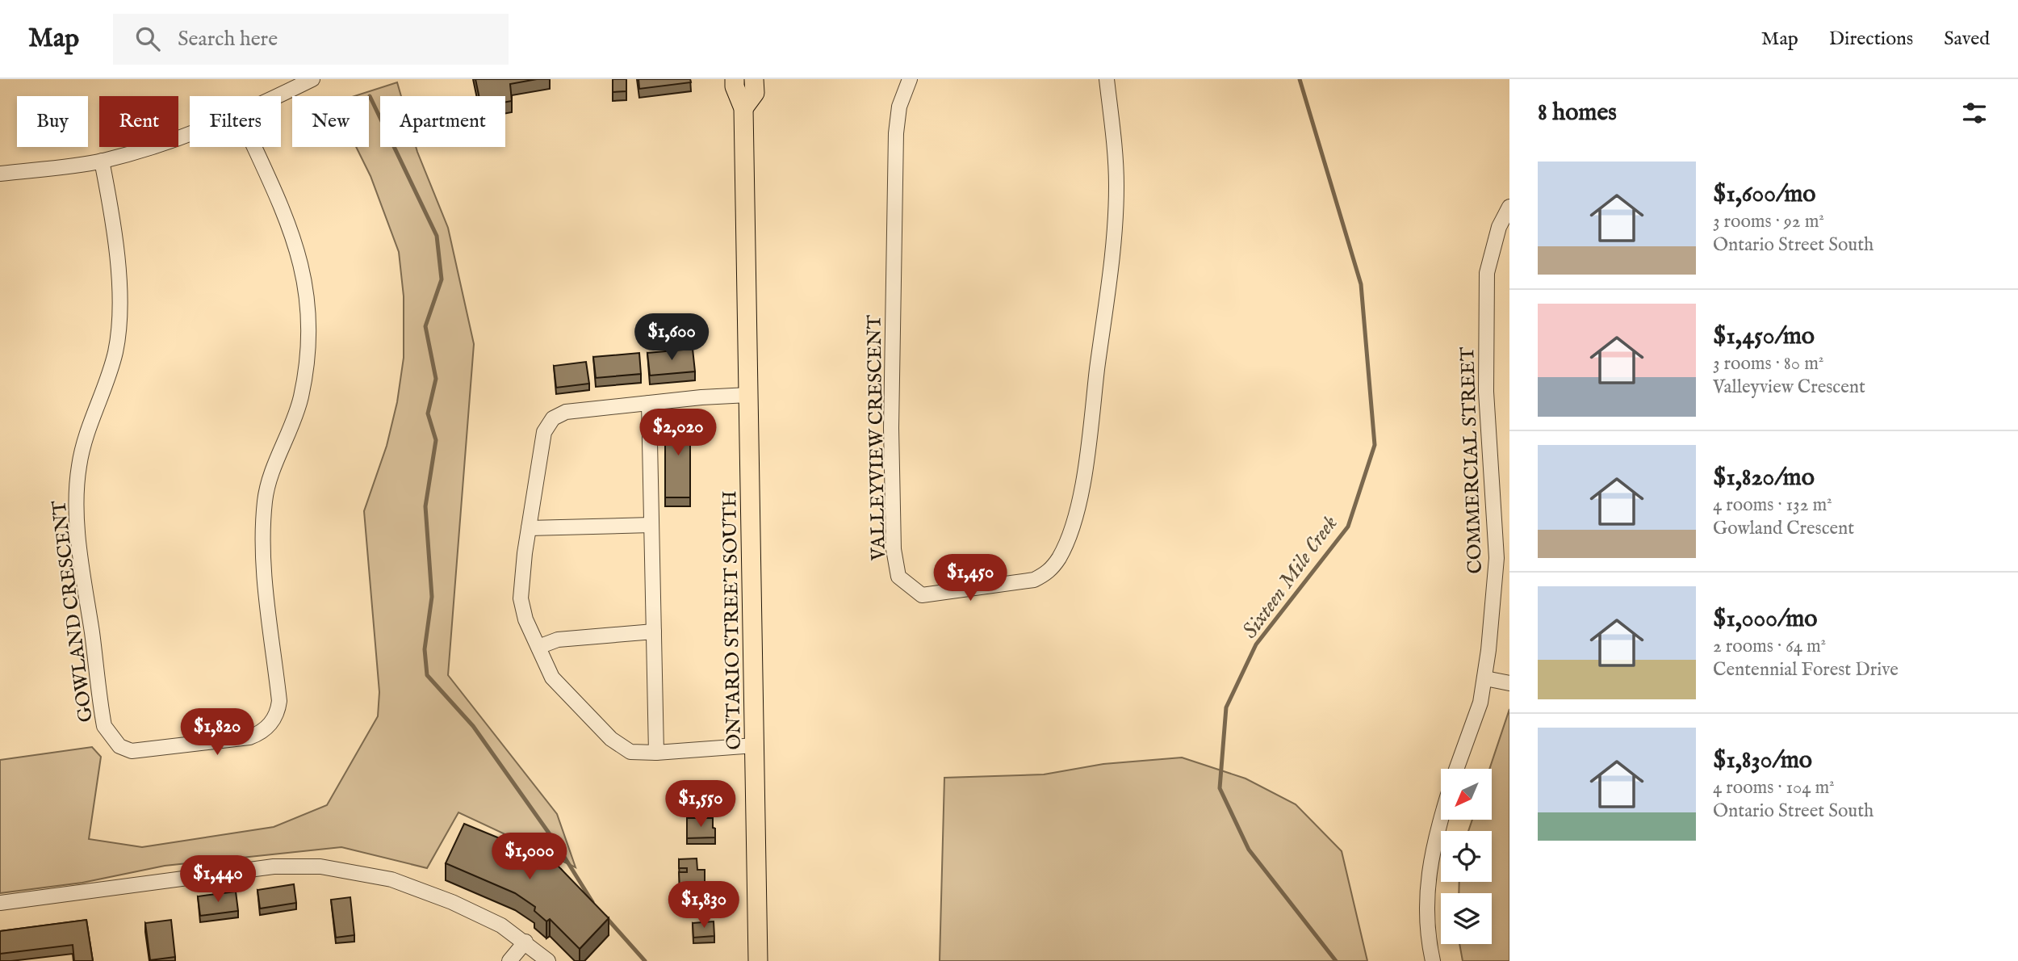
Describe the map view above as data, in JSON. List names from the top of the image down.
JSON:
{
  "streets": {
    "main road": ["ONTARIO STREET SOUTH"],
    "street": ["VALLEYVIEW CRESCENT", "COMMERCIAL STREET", "GOWLAND CRESCENT"]
  },
  "water": ["Sixteen Mile Creek"],
  "north": "bottom left",
  "page": {
    "header": "Map",
    "search": "Search here",
    "nav": ["Map", "Directions", "Saved"],
    "heading": "8 homes",
    "chip": [
      "Buy",
      "Rent",
      "Filters",
      "New",
      "Apartment"
    ],
    "list": [
      {
        "name": "$1,600/mo",
        "note": "3 rooms · 92 m² · Ontario Street South"
      },
      {
        "name": "$1,450/mo",
        "note": "3 rooms · 80 m² · Valleyview Crescent"
      },
      {
        "name": "$1,820/mo",
        "note": "4 rooms · 132 m² · Gowland Crescent"
      },
      {
        "name": "$1,000/mo",
        "note": "2 rooms · 64 m² · Centennial Forest Drive"
      },
      {
        "name": "$1,830/mo",
        "note": "4 rooms · 104 m² · Ontario Street South"
      }
    ],
    "price": [
      "$1,600",
      "$2,020",
      "$1,450",
      "$1,820",
      "$1,550",
      "$1,000",
      "$1,440",
      "$1,830"
    ]
  }
}
